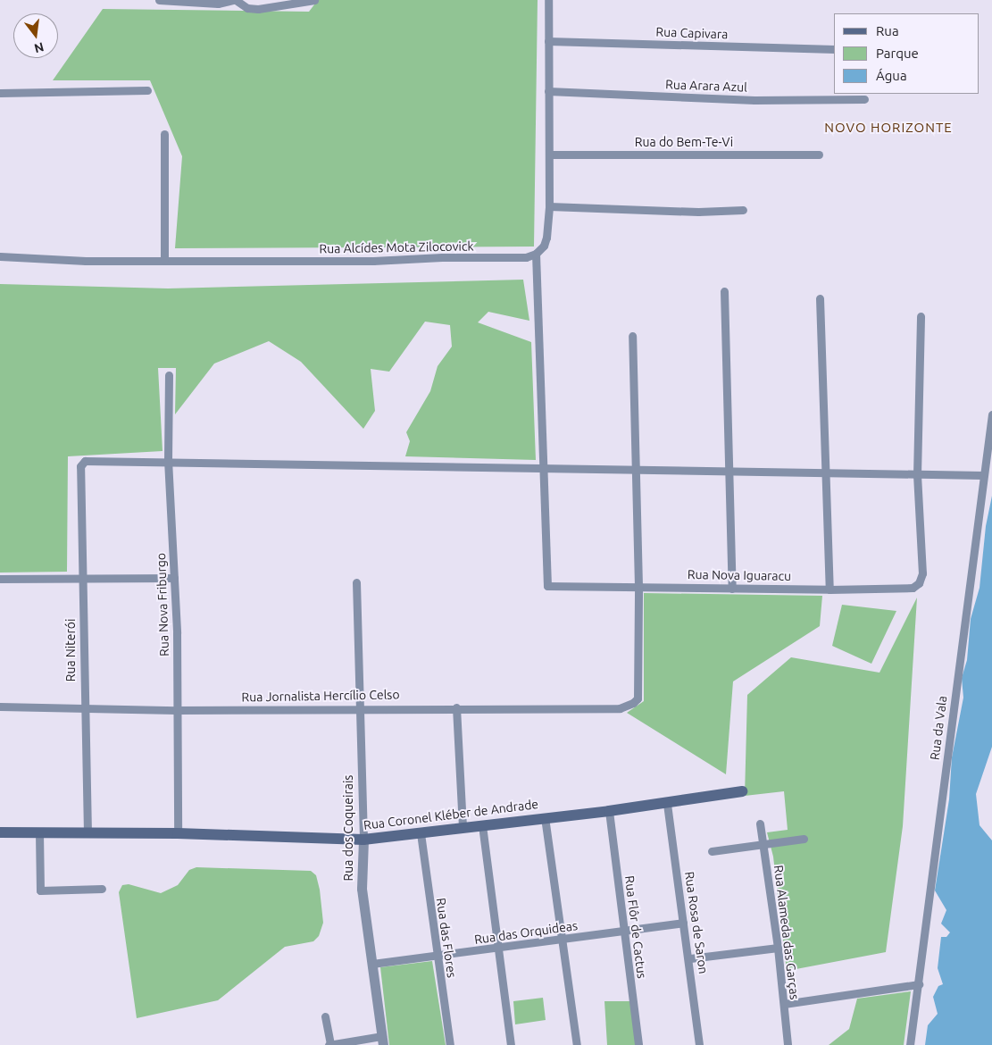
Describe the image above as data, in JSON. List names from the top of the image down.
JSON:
{
  "streets": {
    "main road": ["Rua Coronel Kléber de Andrade"],
    "street": [
      "Rua Capivara",
      "Rua Arara Azul",
      "Rua do Bem-Te-Vi",
      "Rua Alcídes Mota Zilocovick",
      "Rua Nova Iguaracu",
      "Rua Nova Friburgo",
      "Rua Niterói",
      "Rua Jornalista Hercílio Celso",
      "Rua da Vala",
      "Rua dos Coqueirais",
      "Rua Rosa de Saron",
      "Rua Flôr de Cactus",
      "Rua das Orquideas",
      "Rua Alameda das Garças",
      "Rua das Flores"
    ]
  },
  "crossings": [
    ["Rua Nova Iguaracu", "Rua Jornalista Hercílio Celso"],
    ["Rua Nova Friburgo", "Rua Niterói"],
    ["Rua Nova Friburgo", "Rua Jornalista Hercílio Celso"],
    ["Rua Nova Friburgo", "Rua Coronel Kléber de Andrade"],
    ["Rua Niterói", "Rua Jornalista Hercílio Celso"],
    ["Rua Niterói", "Rua Coronel Kléber de Andrade"],
    ["Rua Jornalista Hercílio Celso", "Rua dos Coqueirais"],
    ["Rua Coronel Kléber de Andrade", "Rua dos Coqueirais"],
    ["Rua Coronel Kléber de Andrade", "Rua Rosa de Saron"],
    ["Rua Coronel Kléber de Andrade", "Rua Flôr de Cactus"],
    ["Rua Coronel Kléber de Andrade", "Rua das Flores"],
    ["Rua dos Coqueirais", "Rua das Orquideas"],
    ["Rua Rosa de Saron", "Rua das Orquideas"],
    ["Rua Flôr de Cactus", "Rua das Orquideas"],
    ["Rua das Orquideas", "Rua das Flores"]
  ],
  "districts": ["NOVO HORIZONTE"],
  "legend": ["Rua", "Parque", "Água"],
  "north": "bottom"
}
